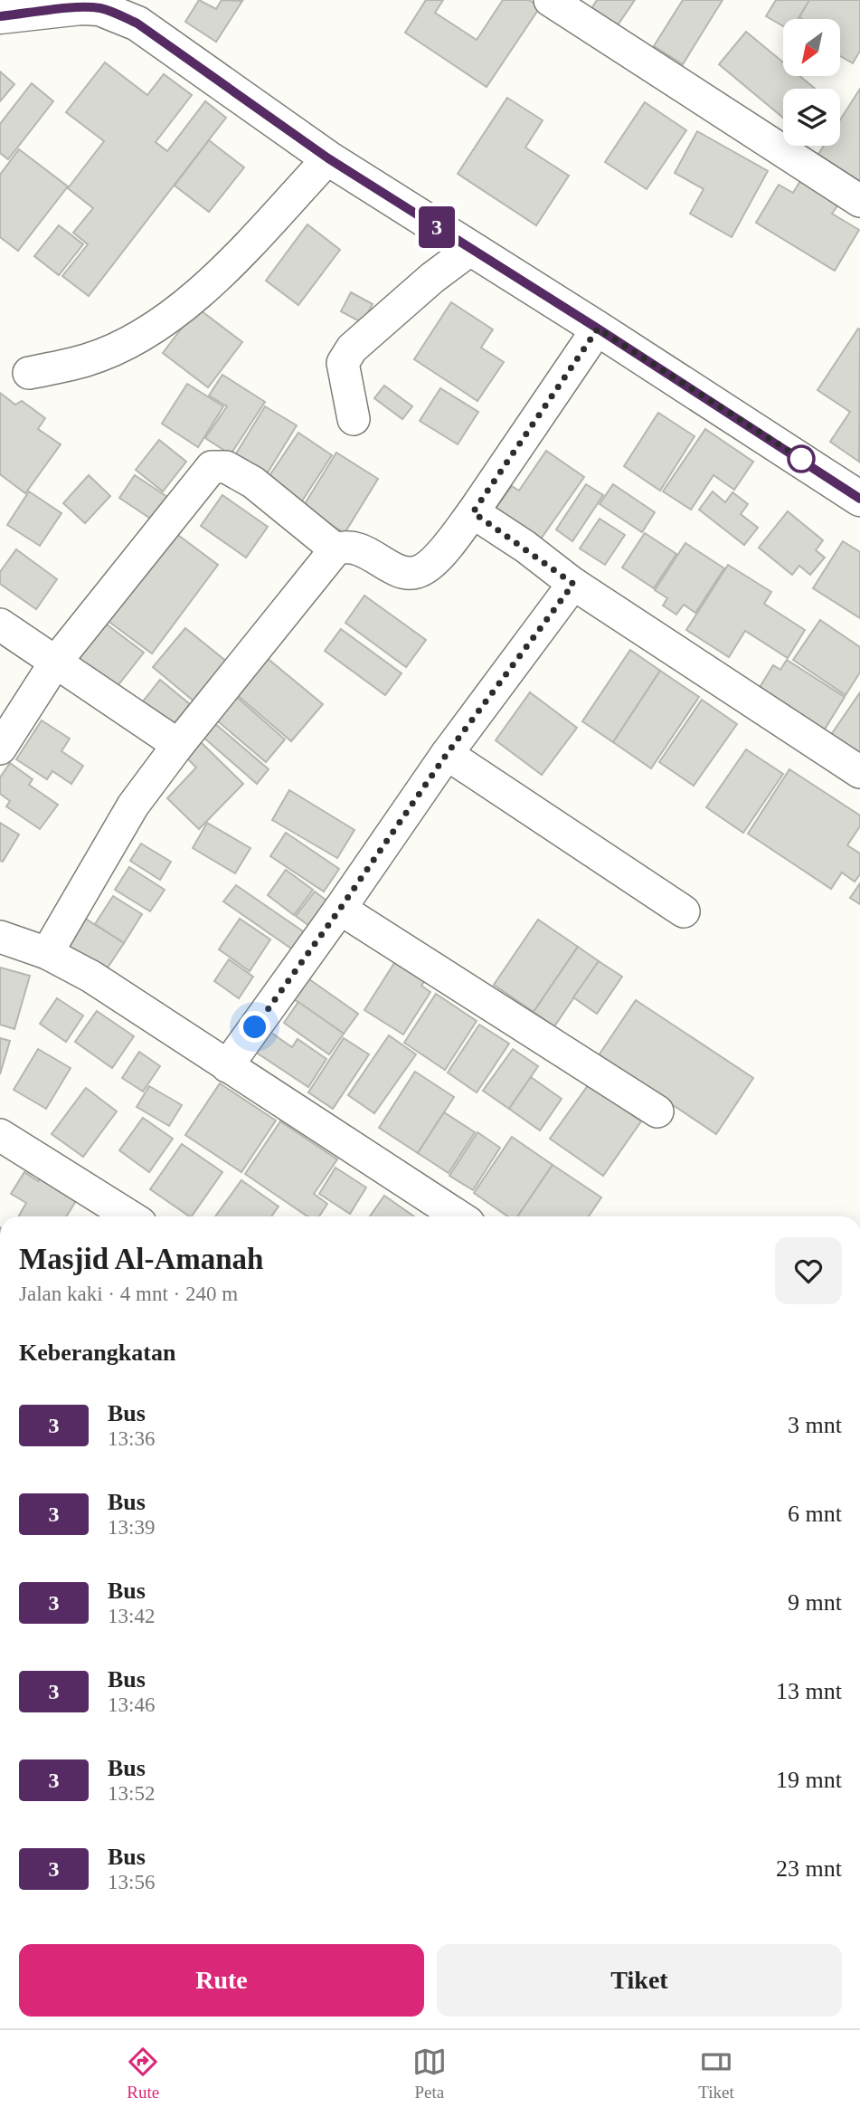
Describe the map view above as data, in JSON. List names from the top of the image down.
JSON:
{
  "lines": ["bus line 3"],
  "north": "bottom left",
  "page": {
    "on_map": "3",
    "heading": [
      ["Masjid Al-Amanah", "Jalan kaki · 4 mnt · 240 m"],
      "Keberangkatan"
    ],
    "list": [
      {
        "mark": "3",
        "name": "Bus",
        "note": "13:36",
        "value": "3 mnt"
      },
      {
        "mark": "3",
        "name": "Bus",
        "note": "13:39",
        "value": "6 mnt"
      },
      {
        "mark": "3",
        "name": "Bus",
        "note": "13:42",
        "value": "9 mnt"
      },
      {
        "mark": "3",
        "name": "Bus",
        "note": "13:46",
        "value": "13 mnt"
      },
      {
        "mark": "3",
        "name": "Bus",
        "note": "13:52",
        "value": "19 mnt"
      },
      {
        "mark": "3",
        "name": "Bus",
        "note": "13:56",
        "value": "23 mnt"
      }
    ],
    "buttons": ["Rute", "Tiket"],
    "tabs": ["Rute", "Peta", "Tiket"]
  }
}
